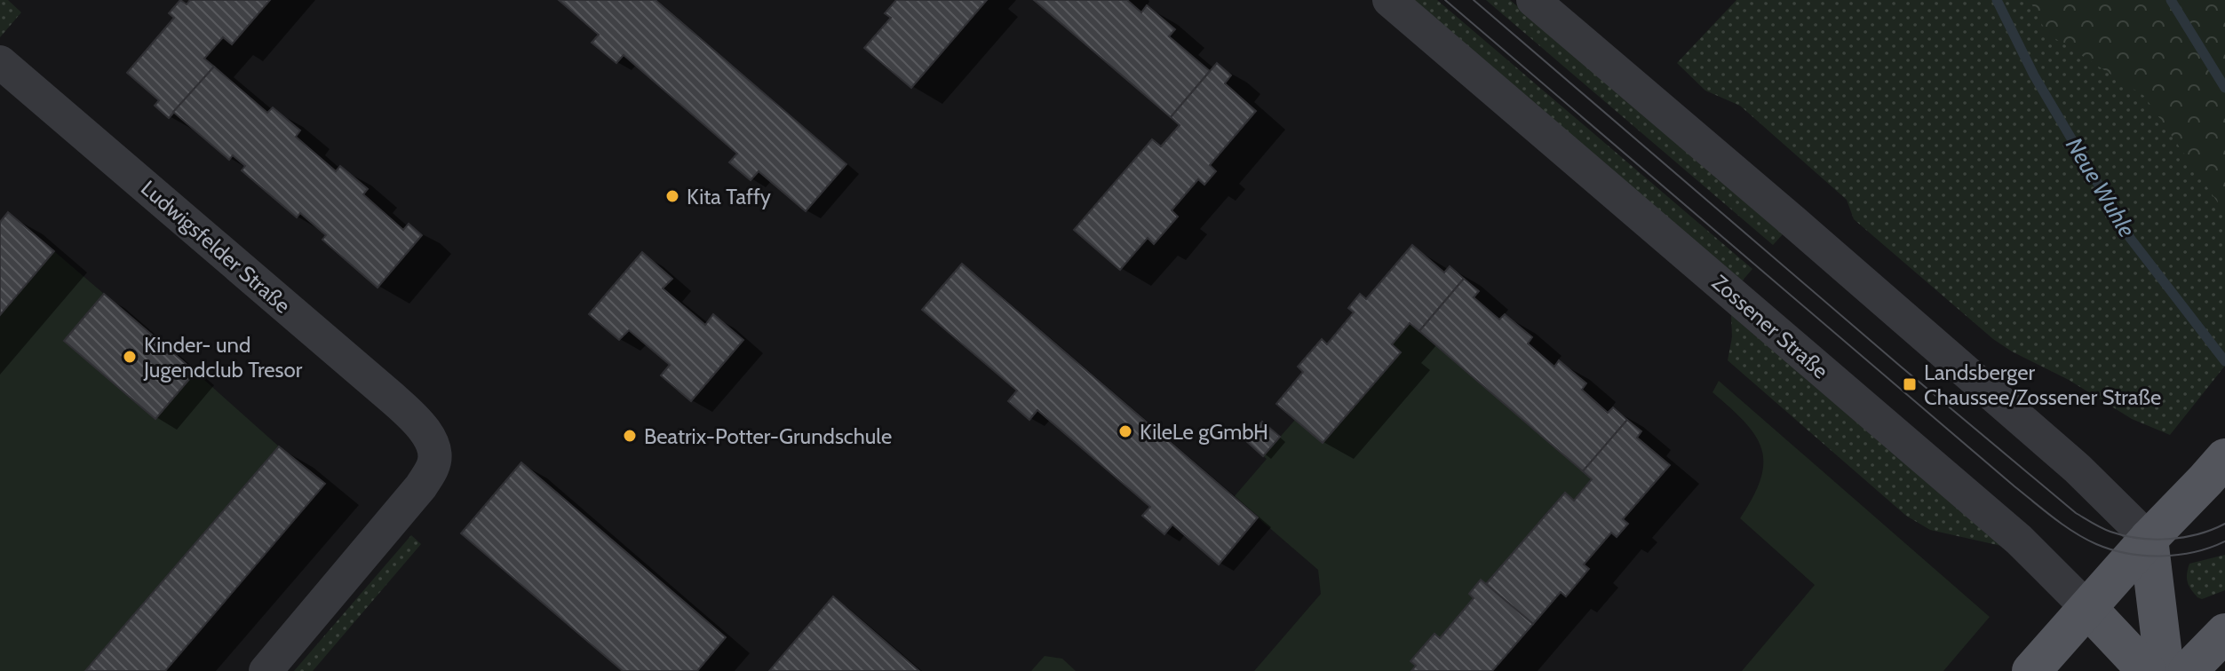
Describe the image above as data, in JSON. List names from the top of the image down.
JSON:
{
  "streets": {
    "main road": ["Zossener Straße"],
    "street": ["Ludwigsfelder Straße"]
  },
  "water": ["Neue Wuhle"],
  "places": {
    "other": [
      "Kita Taffy",
      "Kinder- und Jugendclub Tresor",
      "KileLe gGmbH",
      "Beatrix-Potter-Grundschule"
    ],
    "transit": ["Landsberger Chaussee/Zossener Straße"]
  }
}
